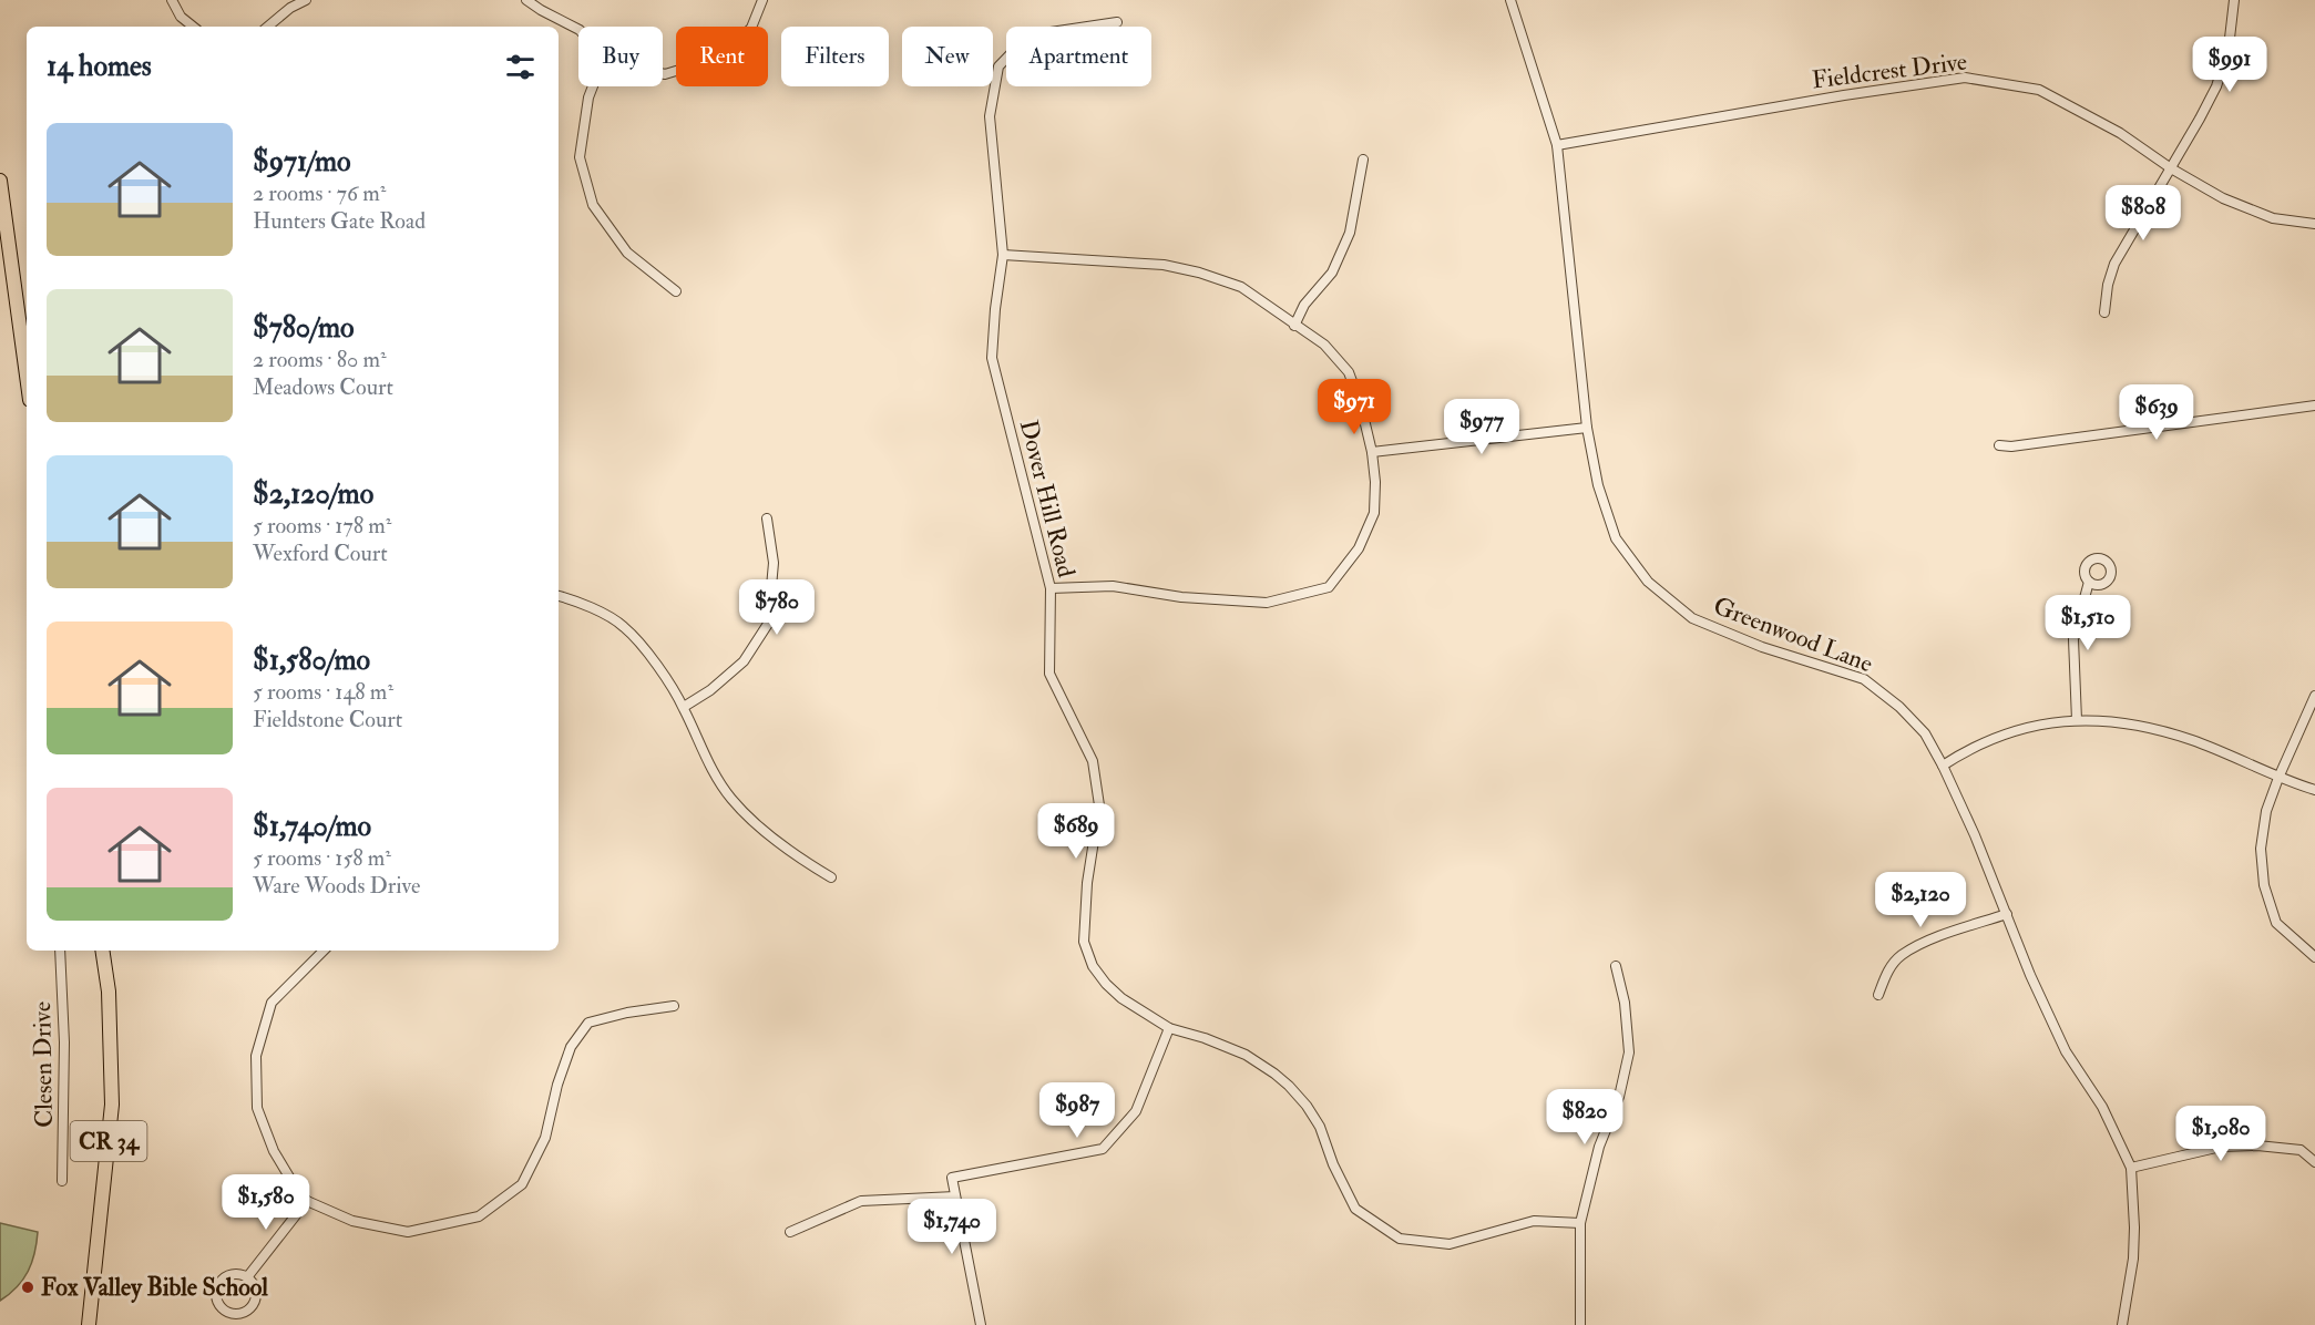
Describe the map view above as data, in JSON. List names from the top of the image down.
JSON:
{
  "streets": {
    "main road": ["CR 34"],
    "street": [
      "Fieldcrest Drive",
      "Dover Hill Road",
      "Greenwood Lane",
      "Clesen Drive"
    ]
  },
  "crossings": [
    ["Fieldcrest Drive", "Greenwood Lane"]
  ],
  "places": ["Fox Valley Bible School"],
  "page": {
    "chip": [
      "Buy",
      "Rent",
      "Filters",
      "New",
      "Apartment"
    ],
    "heading": "14 homes",
    "price": [
      "$991",
      "$808",
      "$971",
      "$639",
      "$977",
      "$780",
      "$1,510",
      "$689",
      "$2,120",
      "$987",
      "$820",
      "$1,080",
      "$1,580",
      "$1,740"
    ],
    "list": [
      {
        "name": "$971/mo",
        "note": "2 rooms · 76 m² · Hunters Gate Road"
      },
      {
        "name": "$780/mo",
        "note": "2 rooms · 80 m² · Meadows Court"
      },
      {
        "name": "$2,120/mo",
        "note": "5 rooms · 178 m² · Wexford Court"
      },
      {
        "name": "$1,580/mo",
        "note": "5 rooms · 148 m² · Fieldstone Court"
      },
      {
        "name": "$1,740/mo",
        "note": "5 rooms · 158 m² · Ware Woods Drive"
      }
    ]
  }
}
